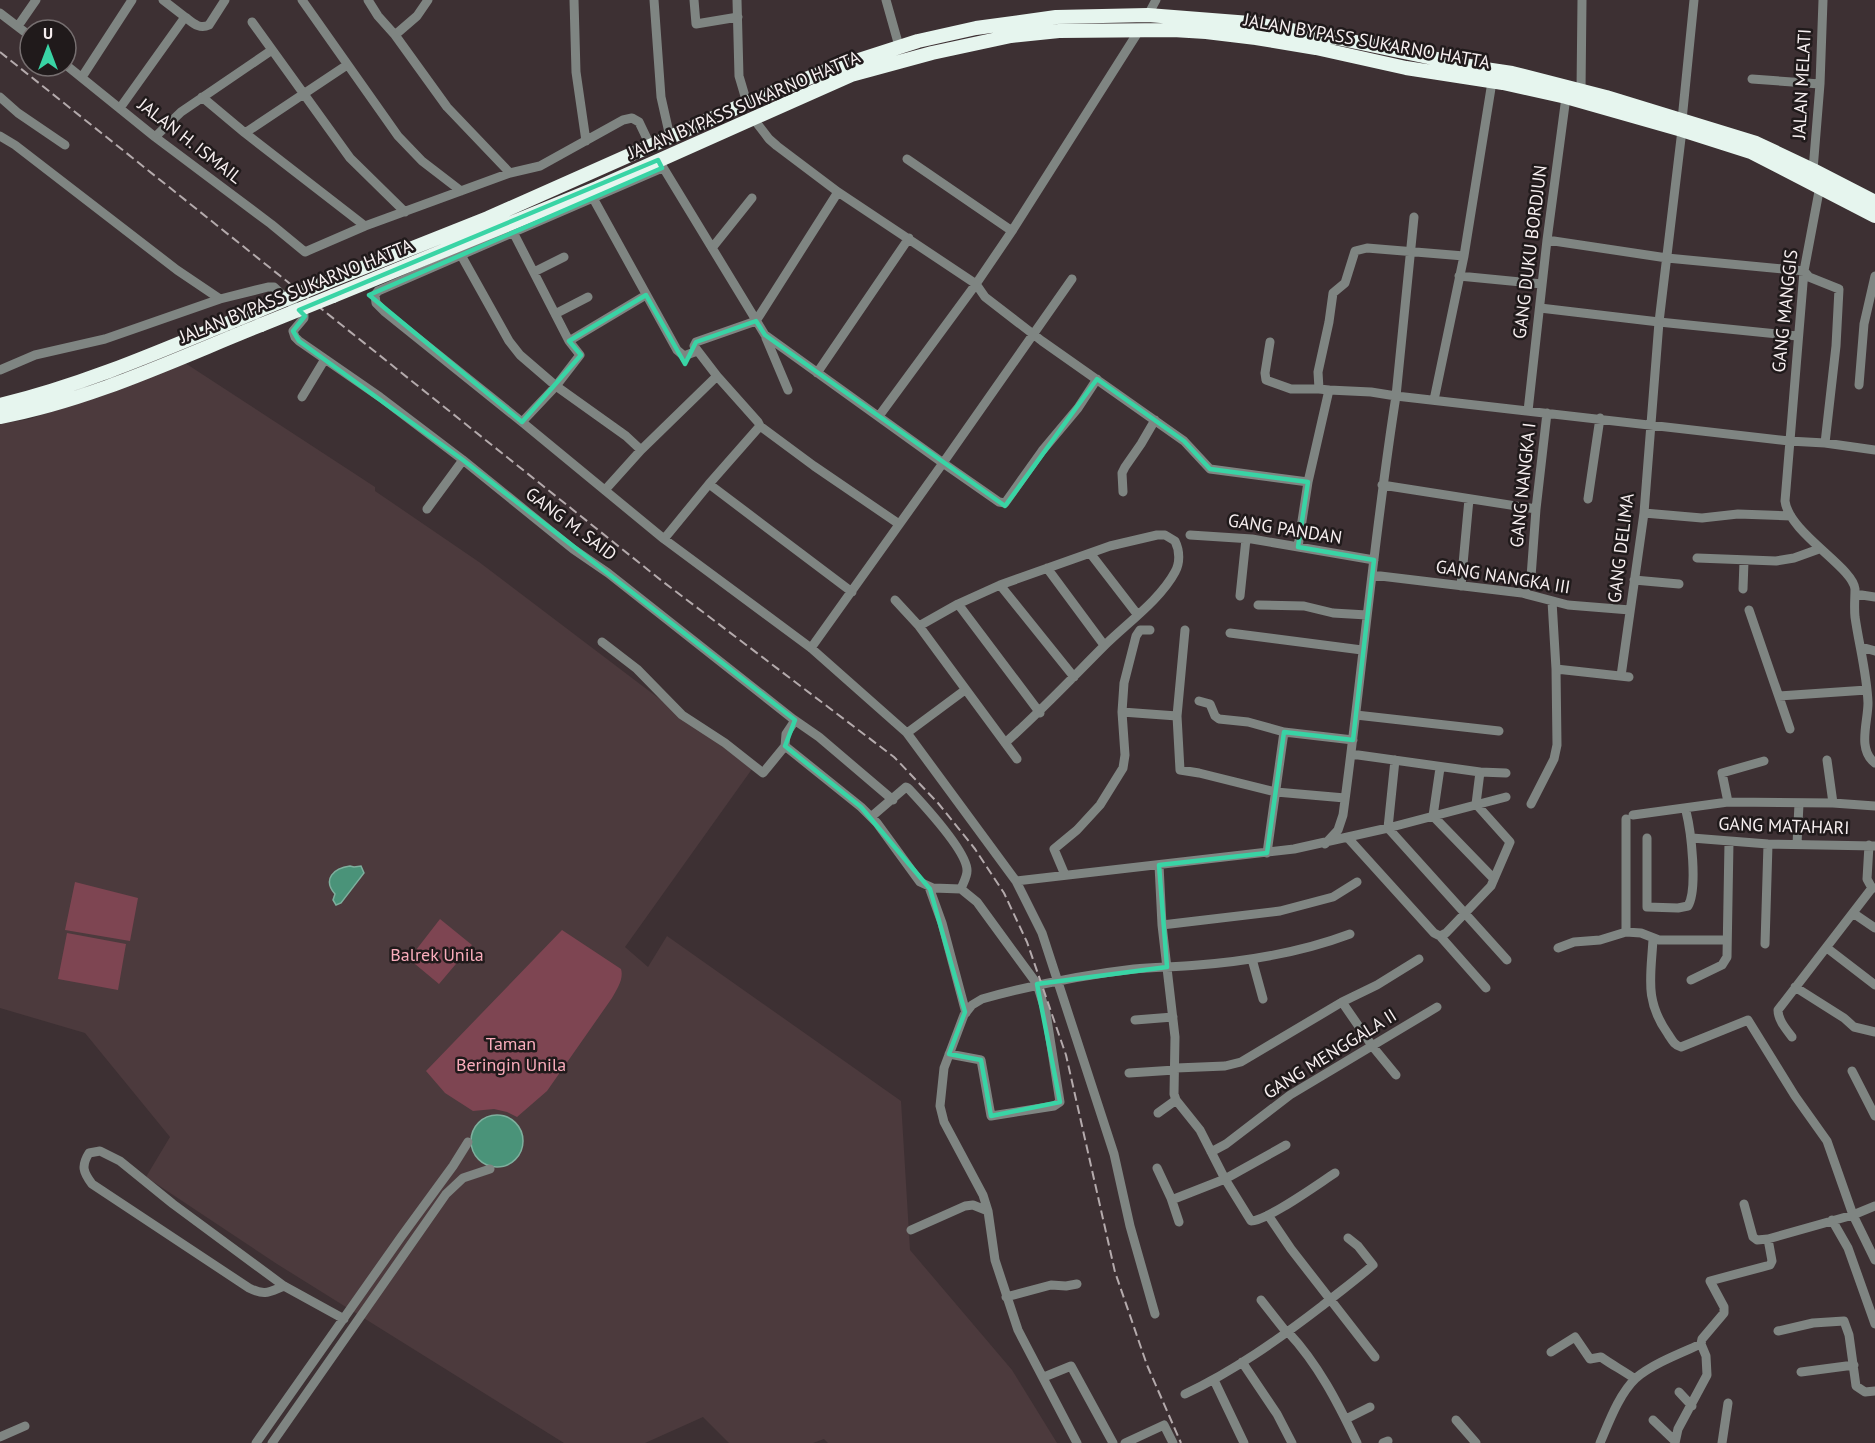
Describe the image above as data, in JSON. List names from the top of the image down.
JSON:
{
  "streets": {
    "highway": ["JALAN BYPASS SUKARNO HATTA"],
    "street": [
      "JALAN MELATI",
      "JALAN H. ISMAIL",
      "GANG DUKU BORDJUN",
      "GANG MANGGIS",
      "GANG NANGKA I",
      "GANG M. SAID",
      "GANG PANDAN",
      "GANG DELIMA",
      "GANG NANGKA III",
      "GANG MATAHARI",
      "GANG MENGGALA II"
    ]
  },
  "crossings": [
    ["JALAN BYPASS SUKARNO HATTA", "JALAN MELATI"],
    ["JALAN BYPASS SUKARNO HATTA", "GANG DUKU BORDJUN"],
    ["JALAN BYPASS SUKARNO HATTA", "GANG MANGGIS"],
    ["JALAN BYPASS SUKARNO HATTA", "GANG DELIMA"],
    ["GANG NANGKA I", "GANG NANGKA III"],
    ["GANG DELIMA", "GANG NANGKA III"]
  ],
  "parks": ["Balrek Unila", "Taman Beringin Unila"],
  "north": "top"
}
